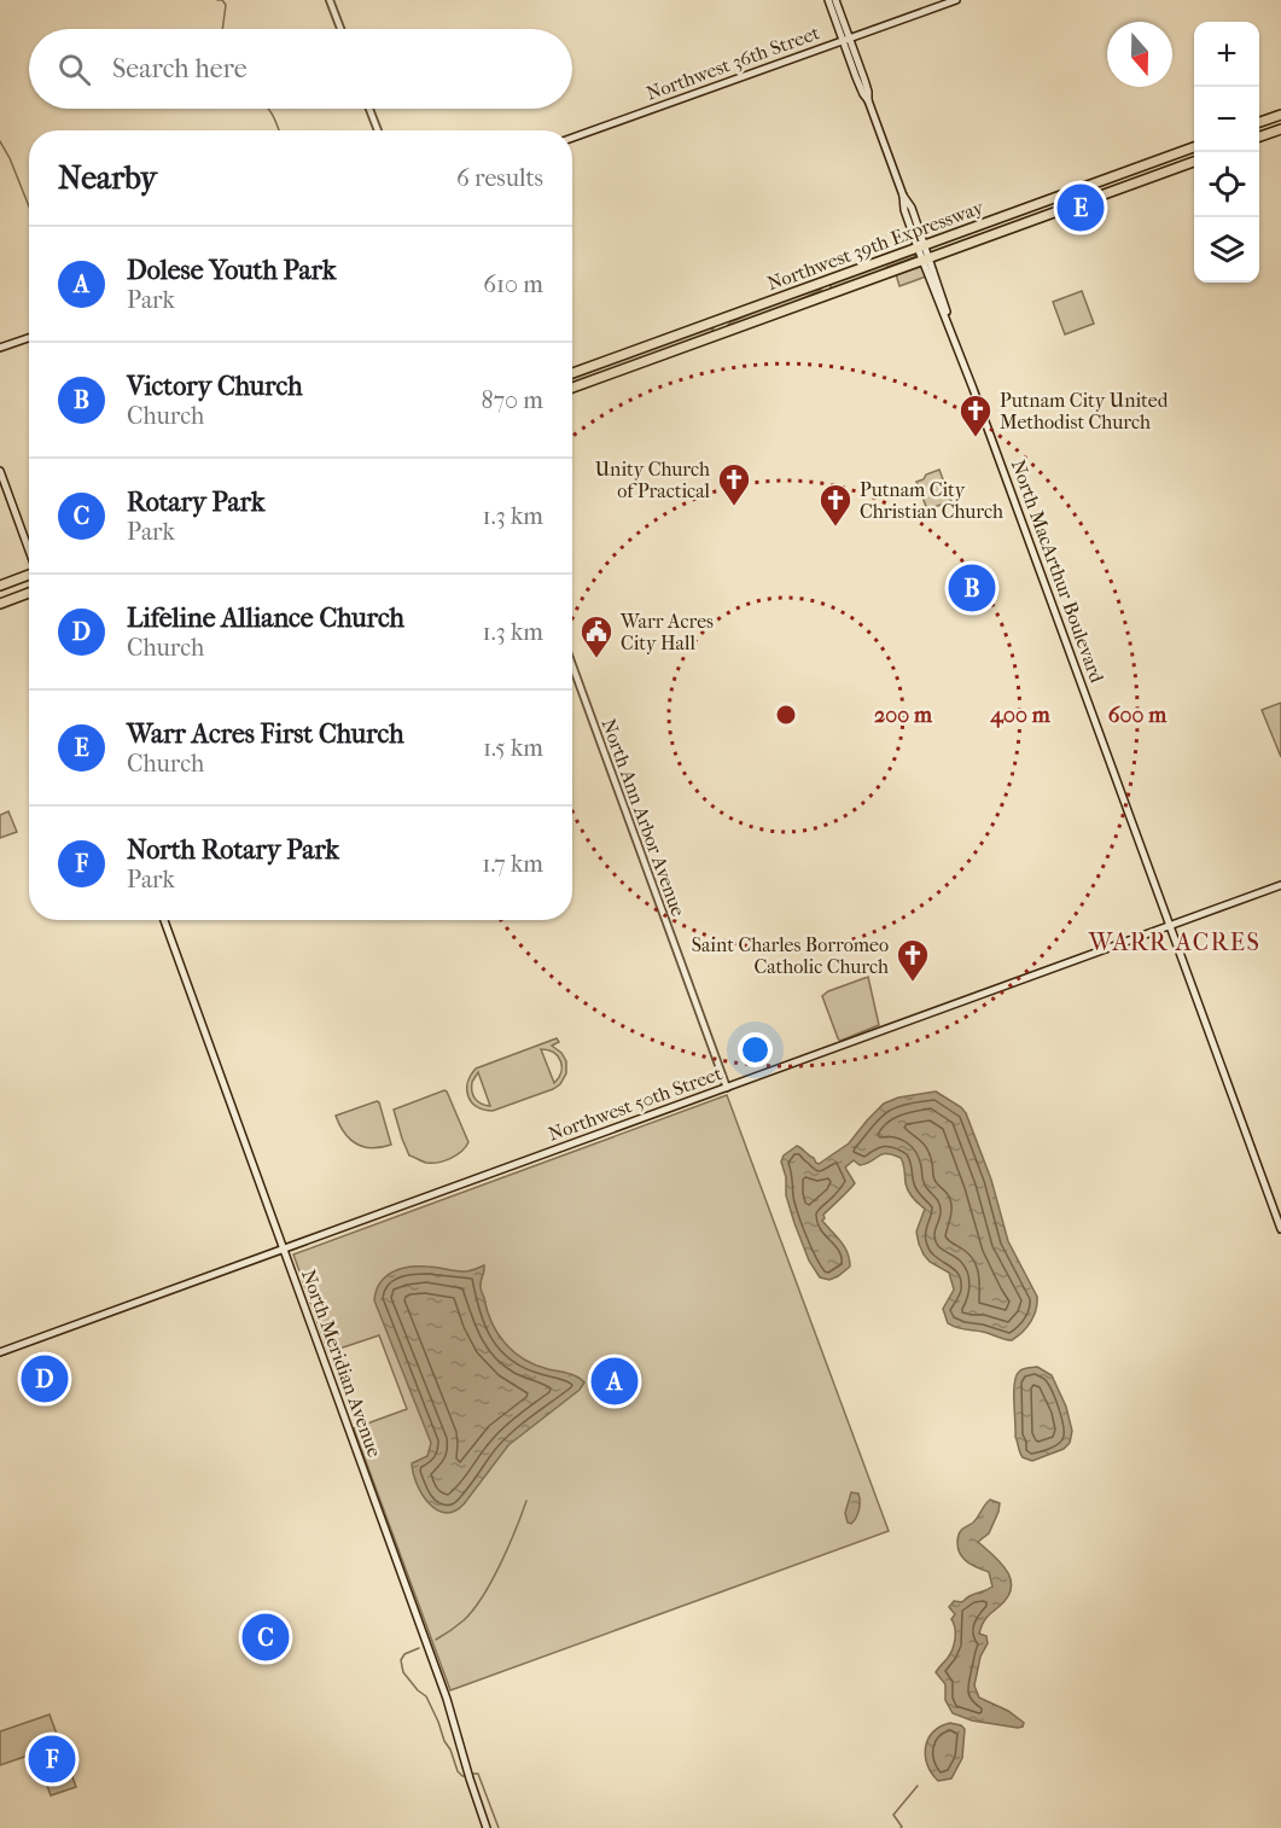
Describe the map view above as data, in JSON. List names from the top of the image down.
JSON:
{
  "streets": {
    "highway": ["Northwest 39th Expressway"],
    "main road": [
      "Northwest 36th Street",
      "North MacArthur Boulevard",
      "Northwest 50th Street",
      "North Meridian Avenue"
    ],
    "street": ["North Ann Arbor Avenue"]
  },
  "crossings": [
    ["Northwest 36th Street", "North MacArthur Boulevard"],
    ["Northwest 39th Expressway", "North MacArthur Boulevard"],
    ["North MacArthur Boulevard", "Northwest 50th Street"],
    ["North Ann Arbor Avenue", "Northwest 50th Street"],
    ["Northwest 50th Street", "North Meridian Avenue"]
  ],
  "districts": ["WARR ACRES"],
  "places": {
    "church": [
      "Putnam City United Methodist Church",
      "Unity Church of Practical",
      "Putnam City Christian Church",
      "Saint Charles Borromeo Catholic Church"
    ],
    "public building": ["Warr Acres City Hall"]
  },
  "north": "bottom",
  "page": {
    "map_buttons": ["+", "−"],
    "search": "Search here",
    "heading": ["Nearby", "6 results"],
    "pins": [
      "E",
      "B",
      "D",
      "A",
      "C",
      "F"
    ],
    "list": [
      {
        "mark": "A",
        "name": "Dolese Youth Park",
        "note": "Park",
        "value": "610 m"
      },
      {
        "mark": "B",
        "name": "Victory Church",
        "note": "Church",
        "value": "870 m"
      },
      {
        "mark": "C",
        "name": "Rotary Park",
        "note": "Park",
        "value": "1.3 km"
      },
      {
        "mark": "D",
        "name": "Lifeline Alliance Church",
        "note": "Church",
        "value": "1.3 km"
      },
      {
        "mark": "E",
        "name": "Warr Acres First Church",
        "note": "Church",
        "value": "1.5 km"
      },
      {
        "mark": "F",
        "name": "North Rotary Park",
        "note": "Park",
        "value": "1.7 km"
      }
    ]
  },
  "rings": ["200 m", "400 m", "600 m"]
}
